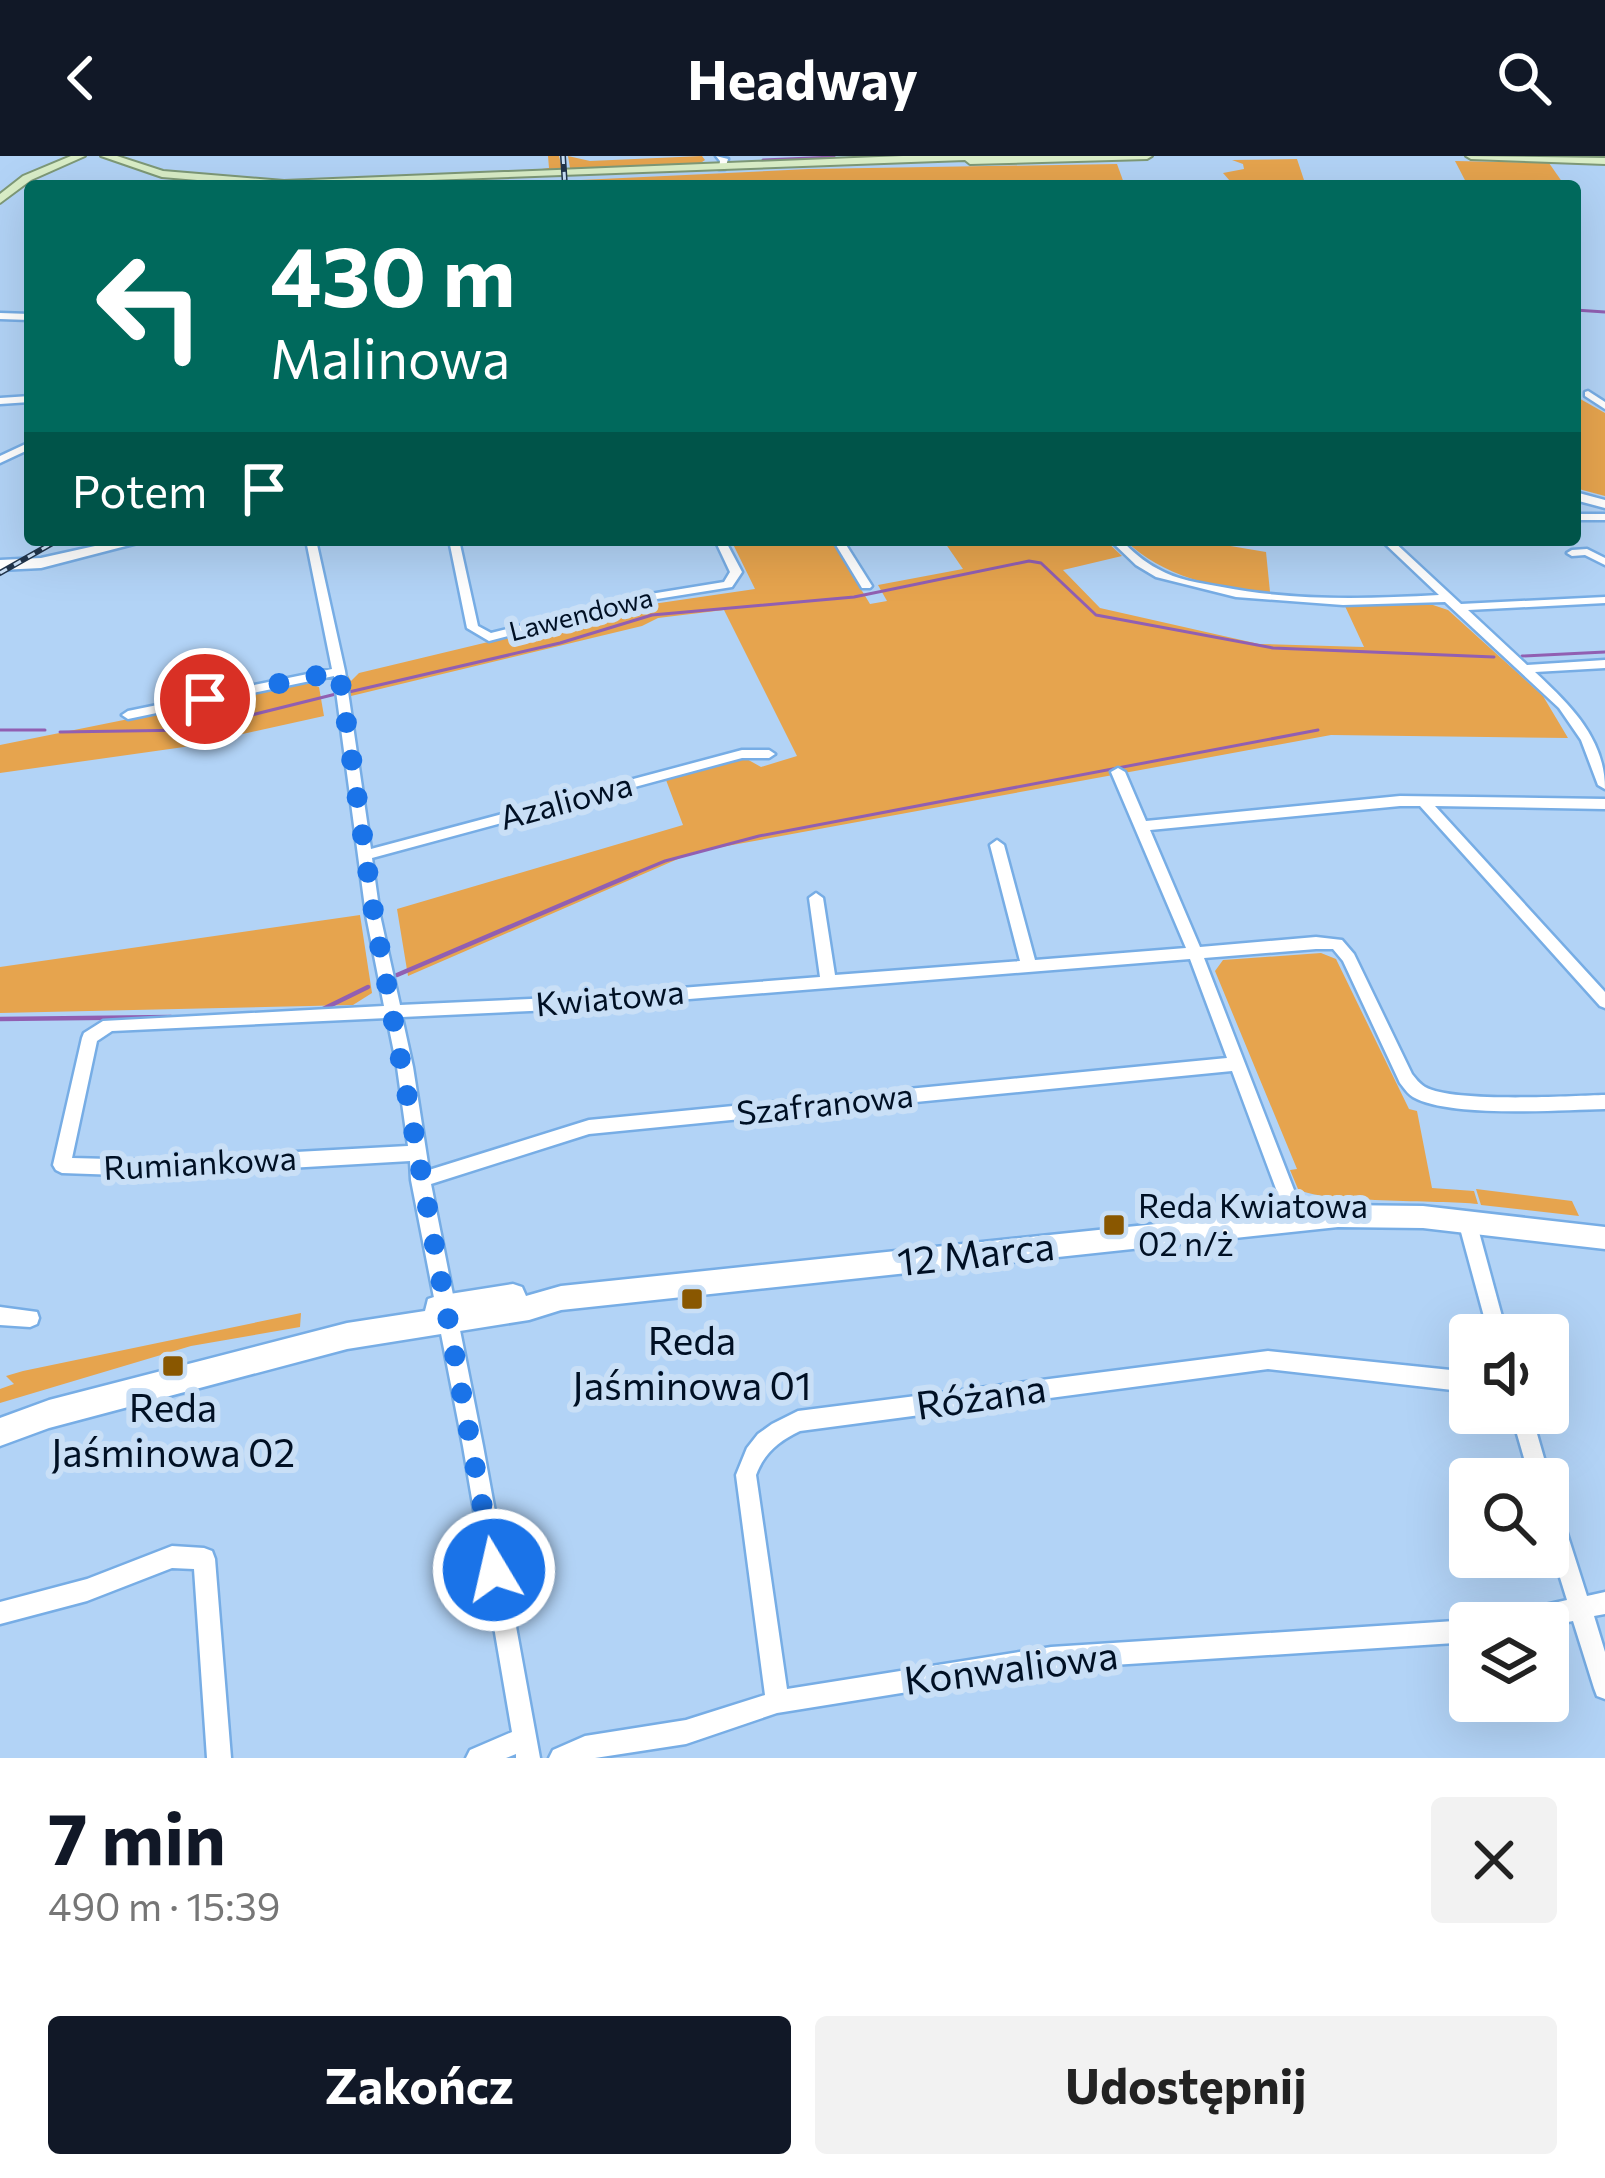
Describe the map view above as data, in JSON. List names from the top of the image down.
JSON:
{
  "streets": {
    "street": [
      "Lawendowa",
      "Azaliowa",
      "Kwiatowa",
      "Szafranowa",
      "Rumiankowa",
      "12 Marca",
      "Różana",
      "Konwaliowa"
    ]
  },
  "crossings": [
    ["Kwiatowa", "Rumiankowa"],
    ["Różana", "Konwaliowa"]
  ],
  "places": {
    "transit": ["Reda Kwiatowa 02 n/ż", "Reda Jaśminowa 01", "Reda Jaśminowa 02"]
  },
  "page": {
    "header": "Headway",
    "turn": ["430 m", "Malinowa"],
    "then": "Potem",
    "heading": ["7 min", "490 m · 15:39"],
    "buttons": ["Zakończ", "Udostępnij"]
  }
}
